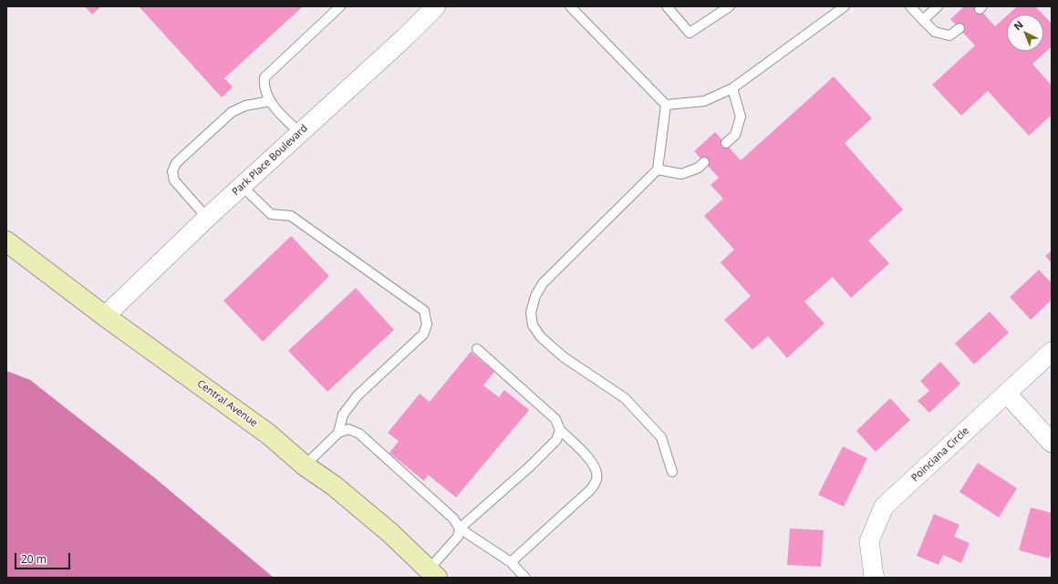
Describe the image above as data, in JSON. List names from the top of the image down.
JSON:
{
  "streets": {
    "street": ["Park Place Boulevard", "Central Avenue", "Poinciana Circle"]
  },
  "crossings": [
    ["Park Place Boulevard", "Central Avenue"]
  ],
  "scale_bar": "20 m",
  "north": "top left"
}
